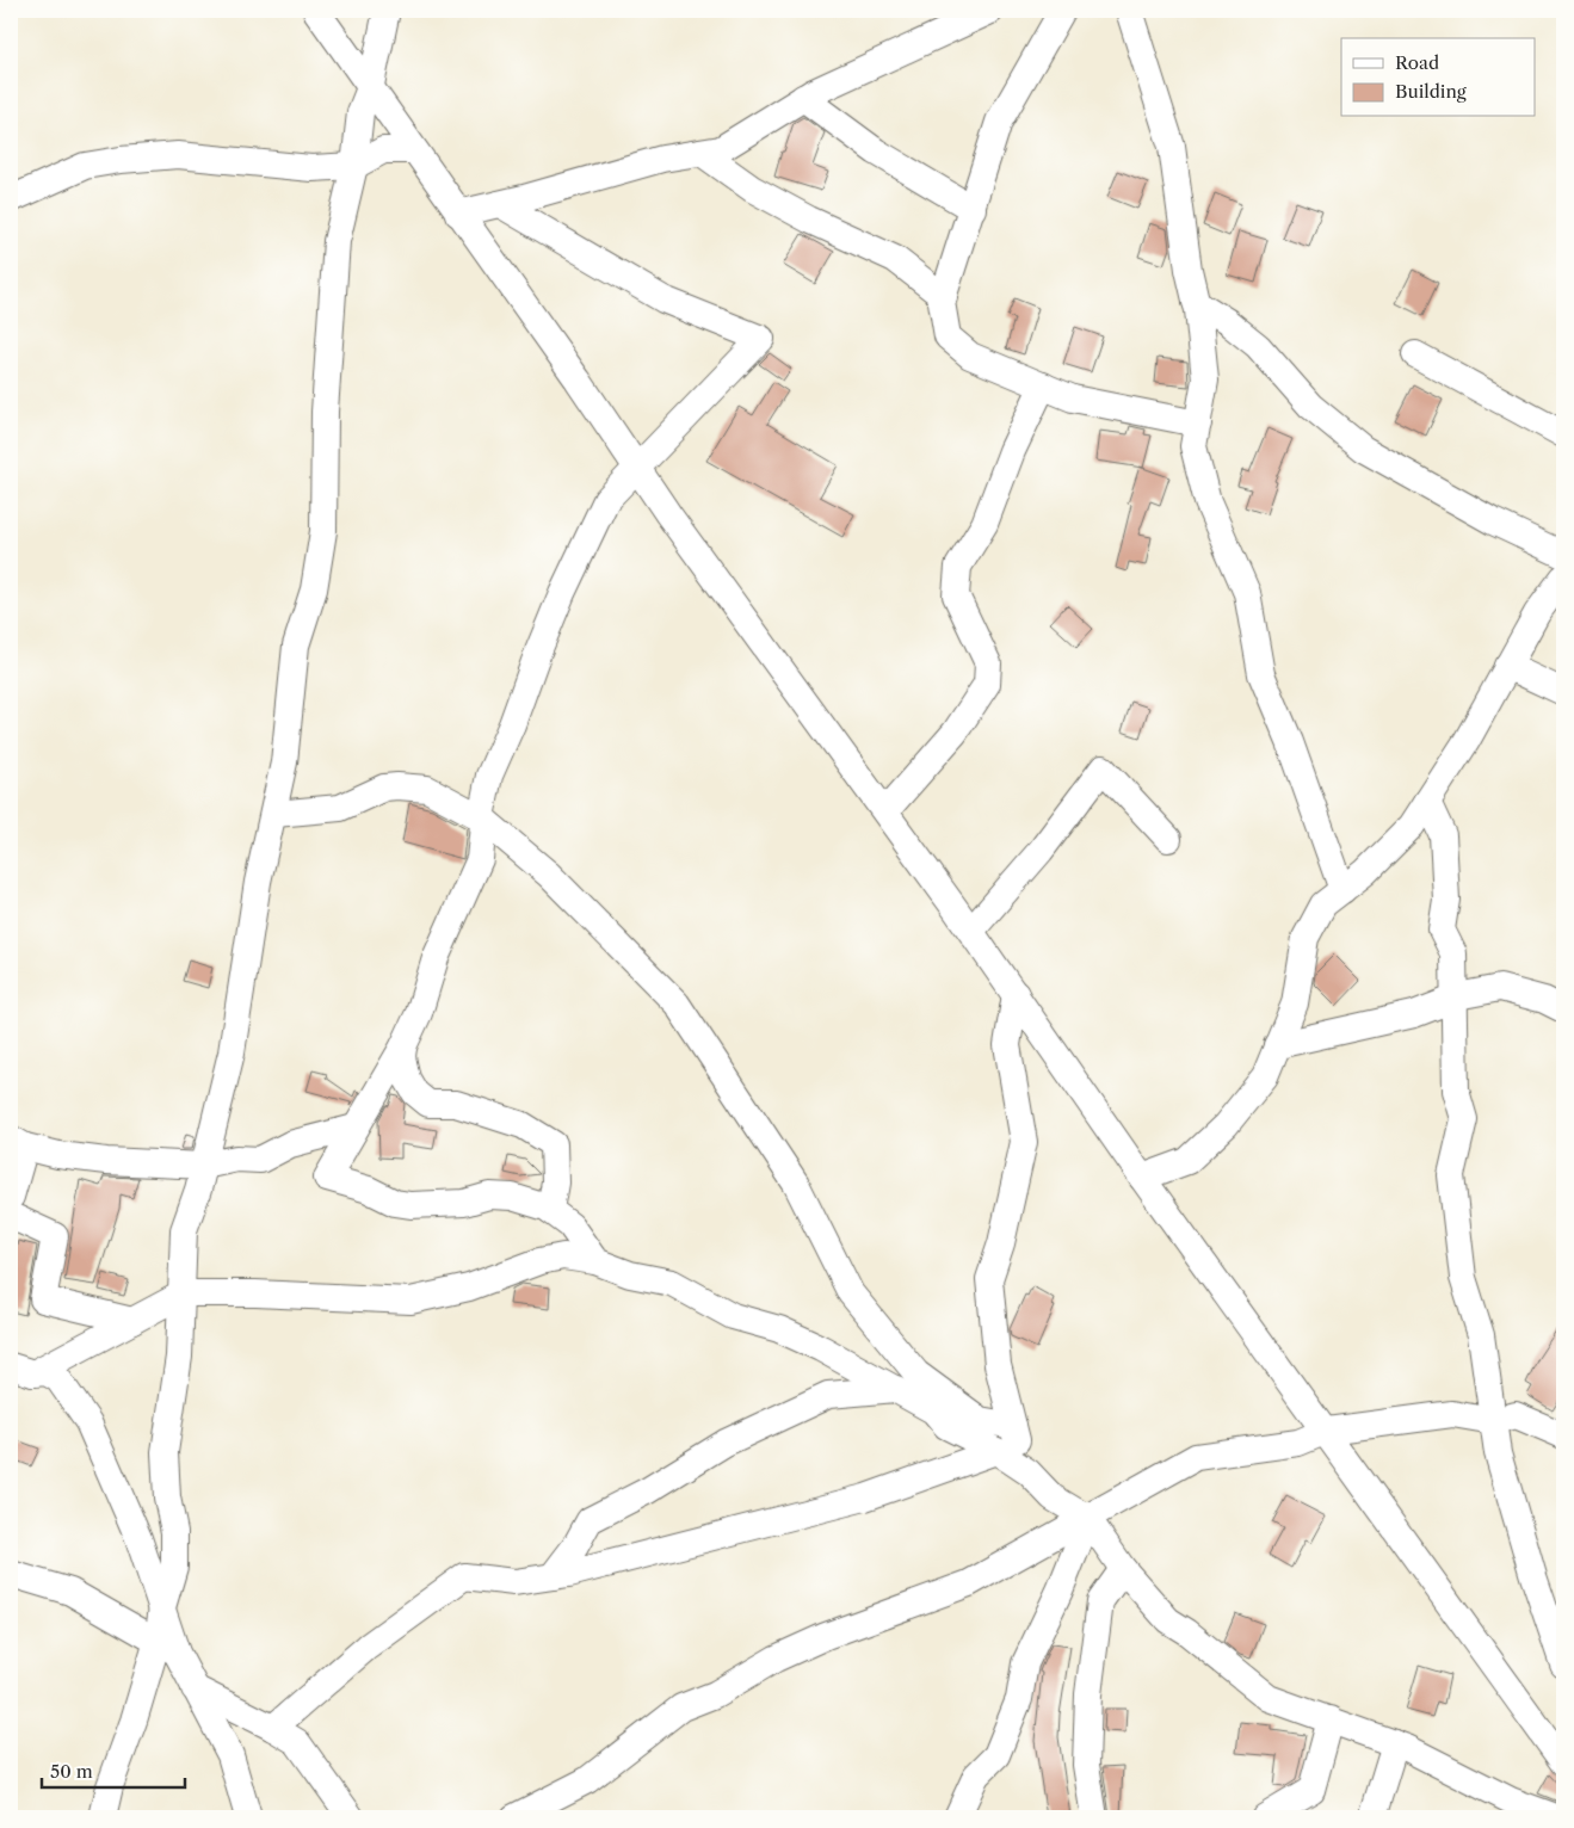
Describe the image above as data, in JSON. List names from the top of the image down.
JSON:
{
  "legend": ["Road", "Building"],
  "scale_bar": "50 m"
}
